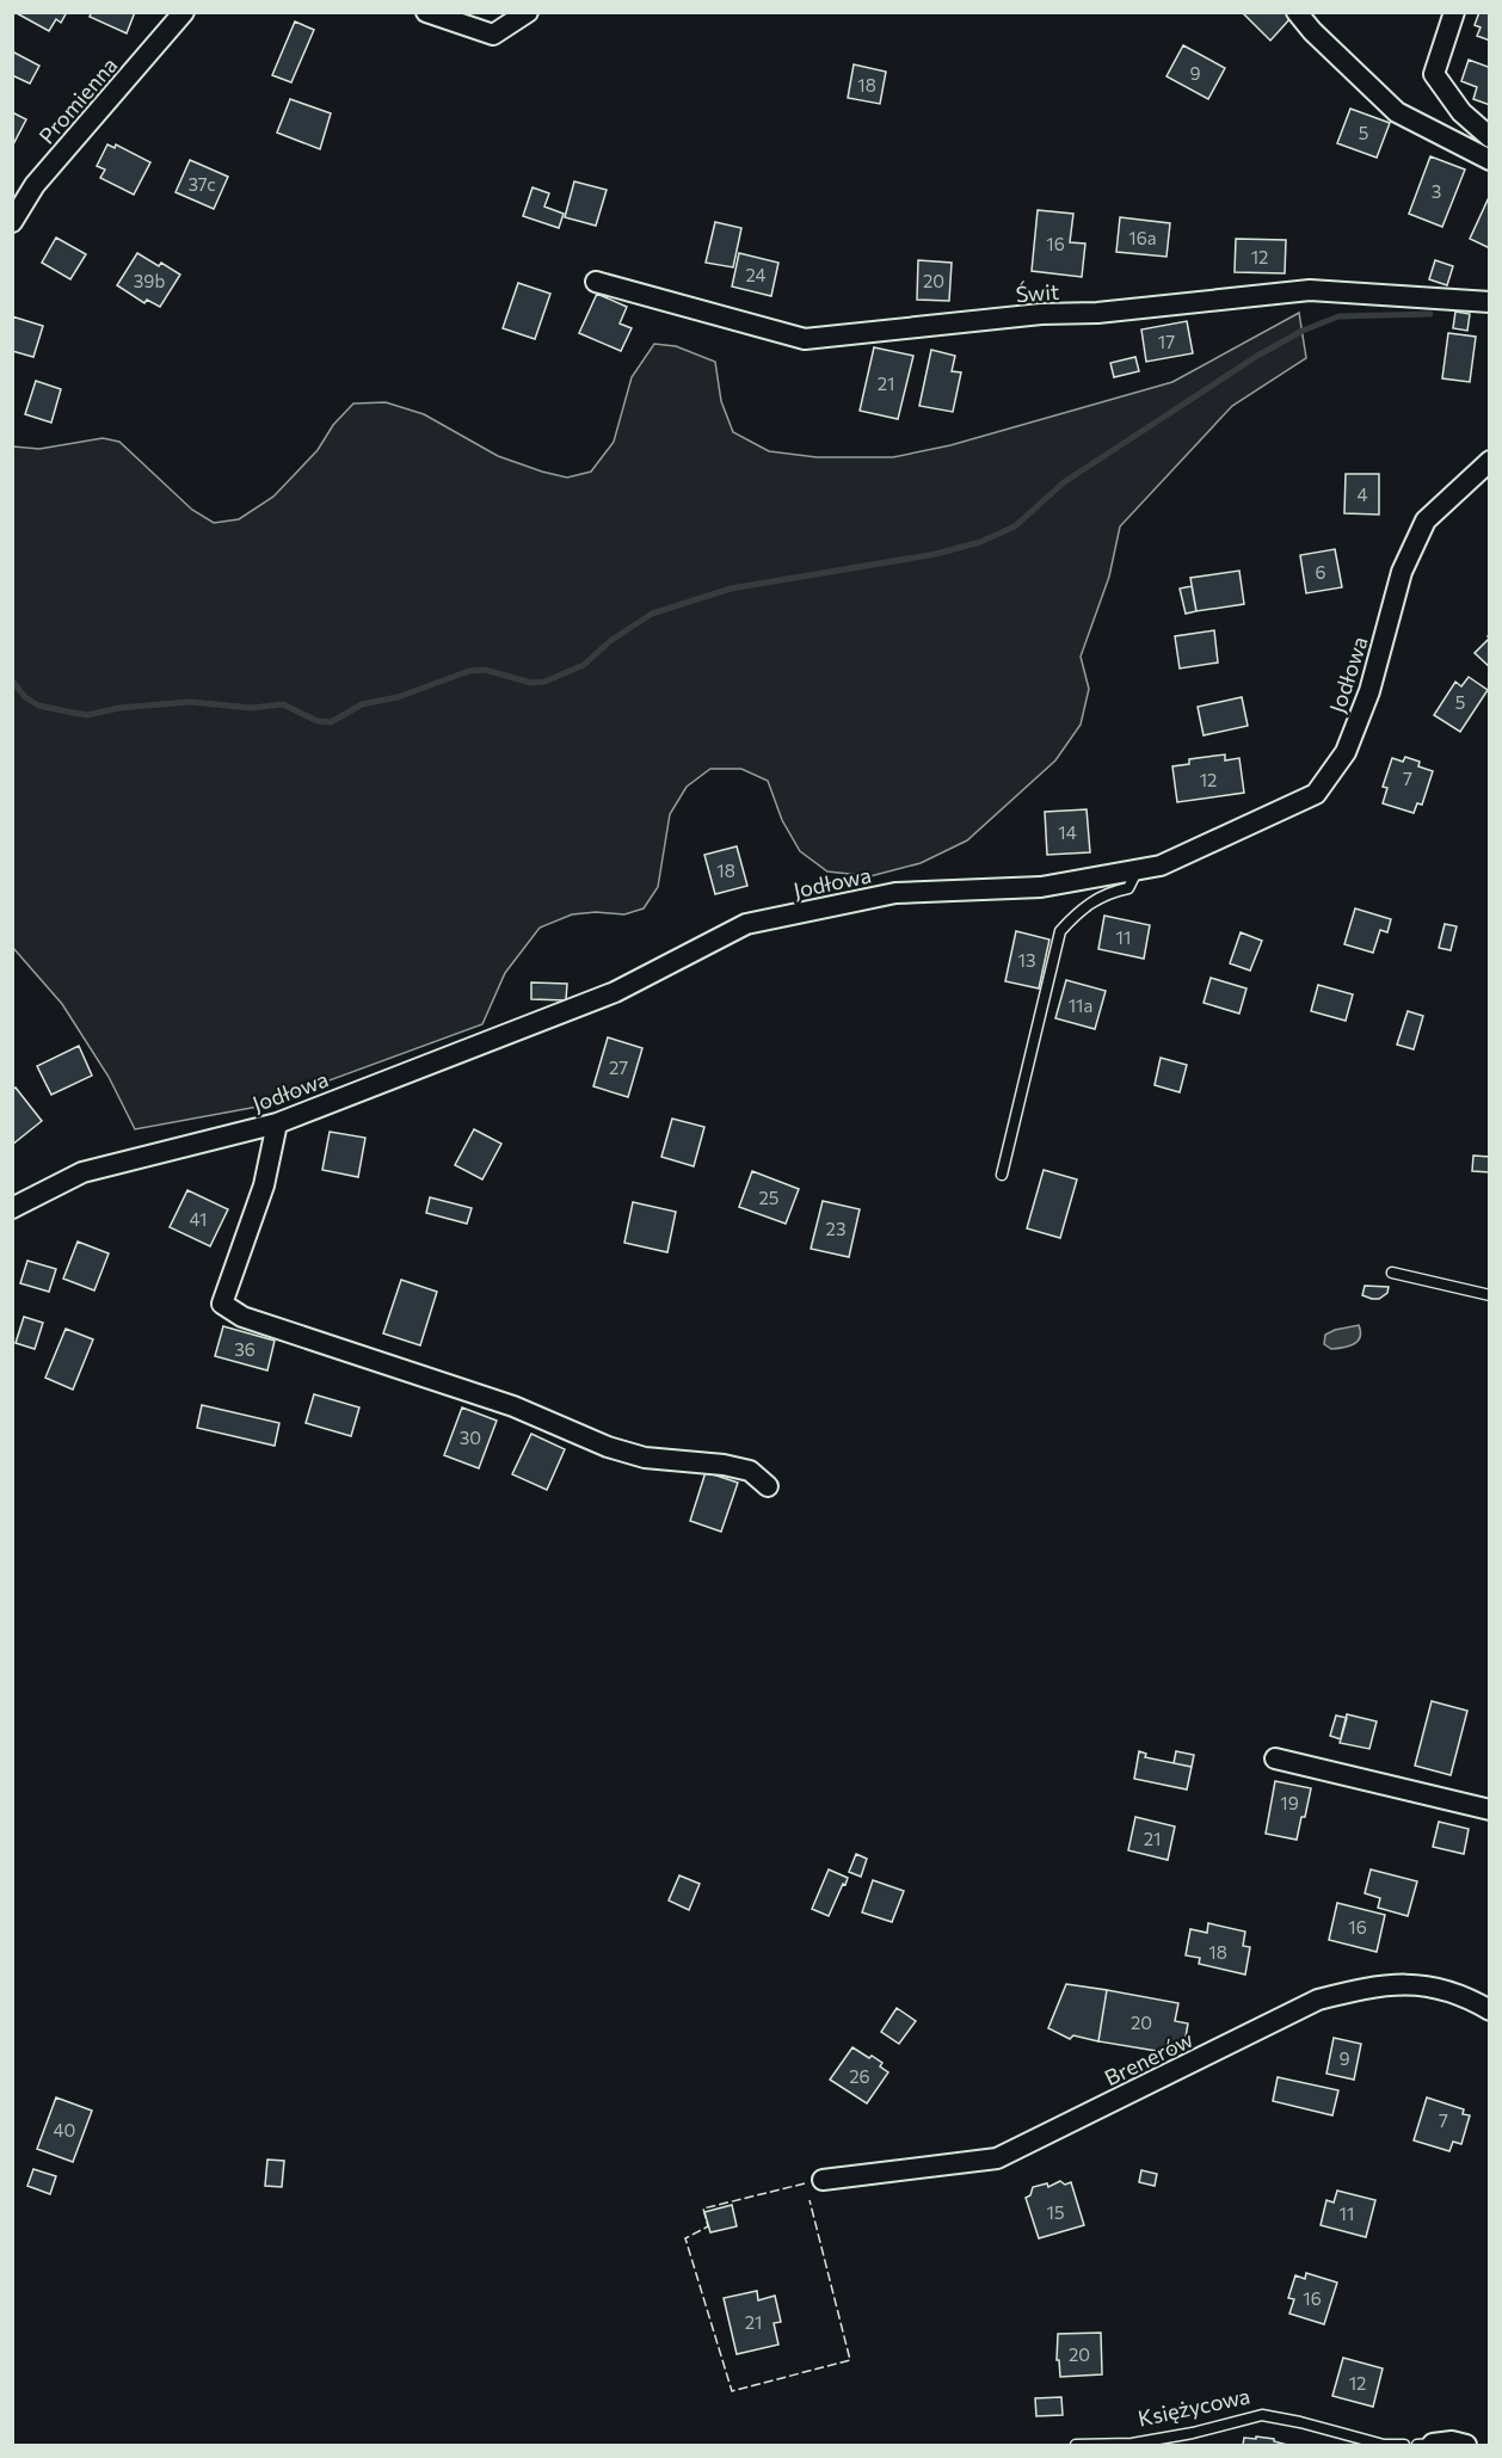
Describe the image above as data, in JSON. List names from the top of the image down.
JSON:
{
  "streets": {
    "street": [
      "Promienna",
      "Świt",
      "Jodłowa",
      "Brenerów"
    ],
    "lane": ["Księżycowa"]
  },
  "house_numbers": [
    "9",
    "18",
    "5",
    "37c",
    "3",
    "16a",
    "16",
    "12",
    "24",
    "39b",
    "20",
    "17",
    "21",
    "4",
    "6",
    "5",
    "7",
    "12",
    "14",
    "18",
    "11",
    "13",
    "11a",
    "27",
    "25",
    "41",
    "23",
    "36",
    "30",
    "19",
    "21",
    "16",
    "18",
    "20",
    "9",
    "26",
    "7",
    "40",
    "15",
    "11",
    "16",
    "21",
    "20",
    "12"
  ]
}
